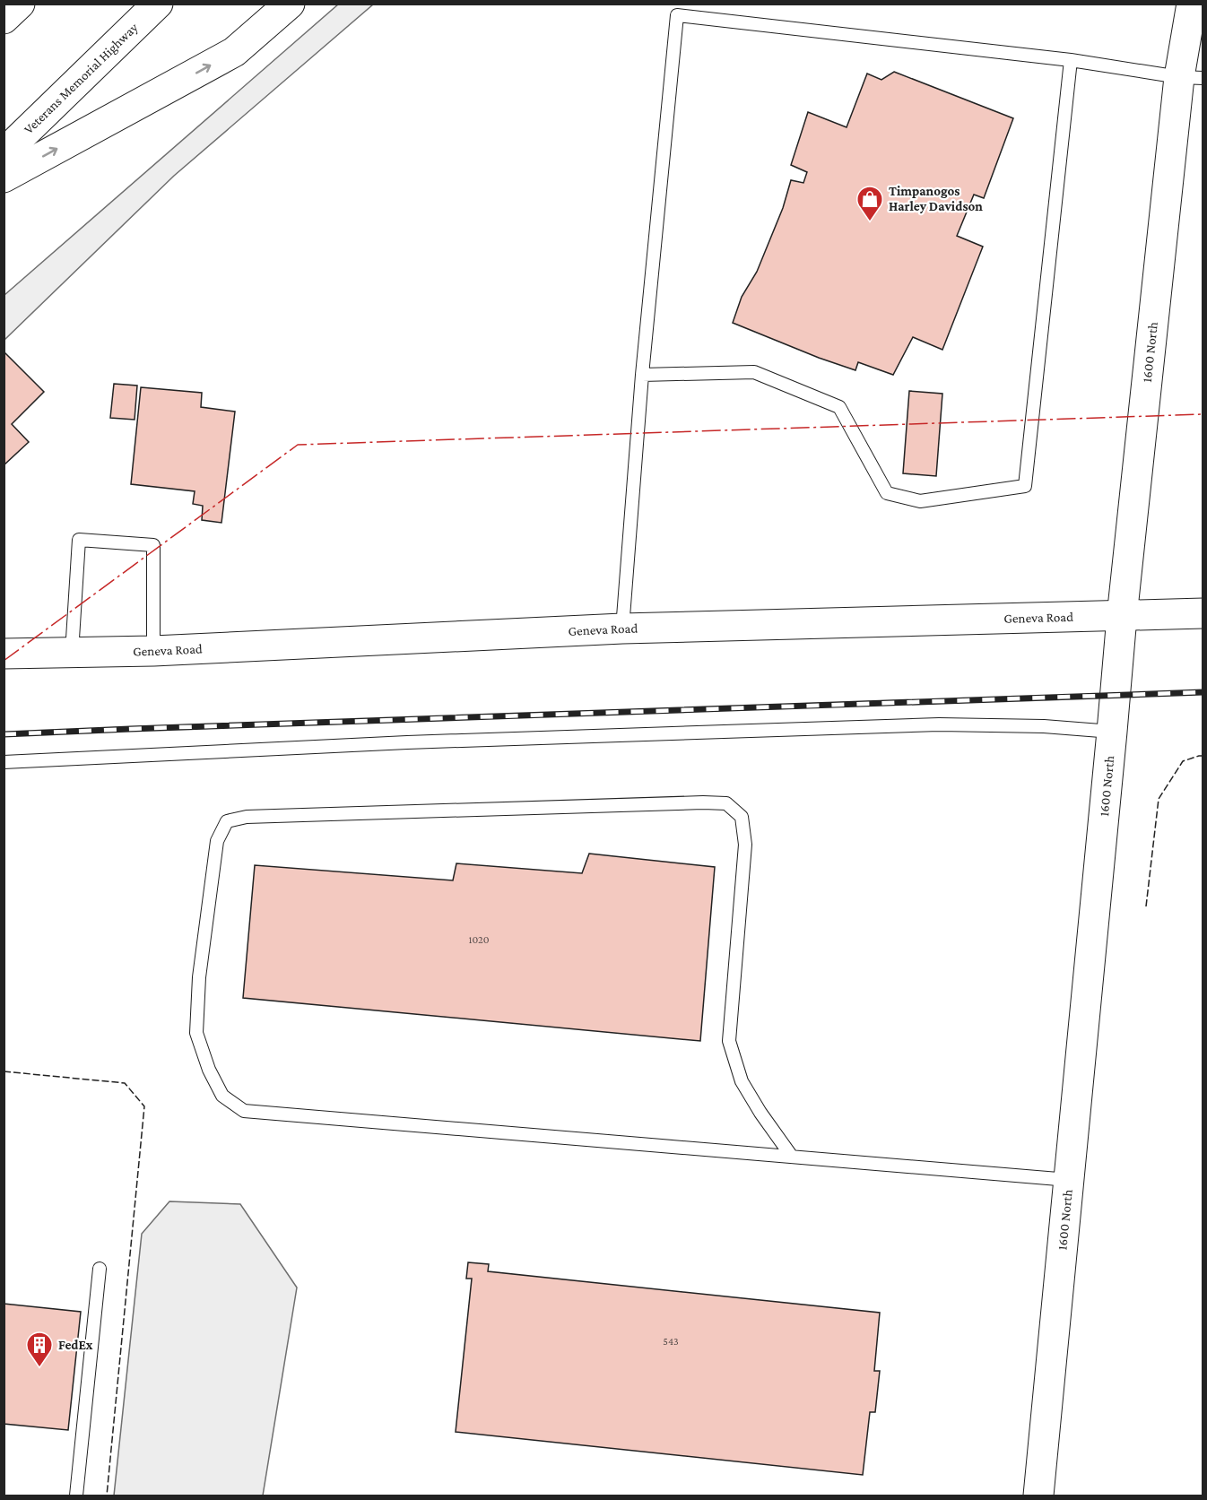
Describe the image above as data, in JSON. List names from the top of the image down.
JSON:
{
  "streets": {
    "main road": ["Veterans Memorial Highway", "1600 North", "Geneva Road"]
  },
  "crossings": [
    ["1600 North", "Geneva Road"]
  ],
  "places": {
    "shop": ["Timpanogos Harley Davidson"],
    "building": ["FedEx"]
  },
  "house_numbers": ["1020", "543"]
}
